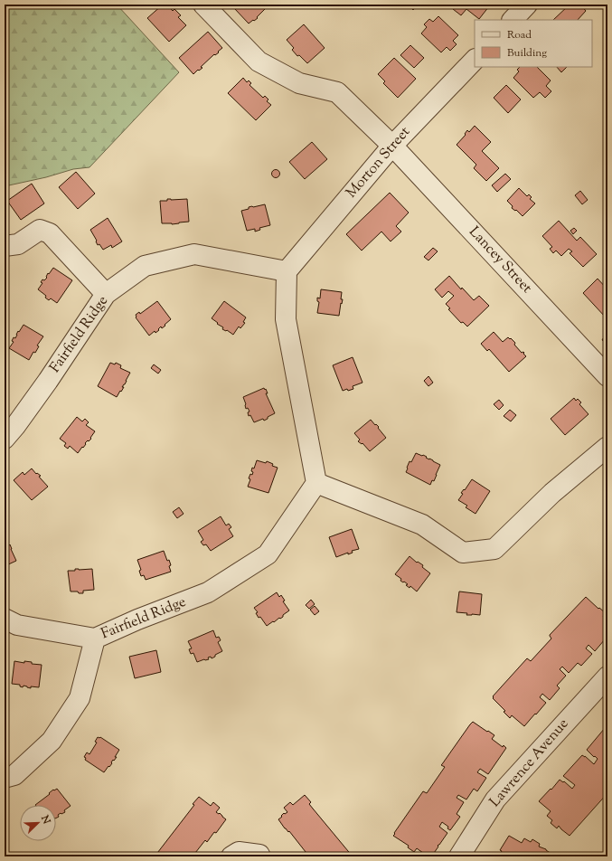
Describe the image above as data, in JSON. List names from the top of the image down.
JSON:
{
  "streets": {
    "street": [
      "Morton Street",
      "Lancey Street",
      "Fairfield Ridge",
      "Lawrence Avenue"
    ]
  },
  "crossings": [
    ["Morton Street", "Lancey Street"],
    ["Morton Street", "Fairfield Ridge"]
  ],
  "legend": ["Road", "Building"],
  "north": "top right"
}
